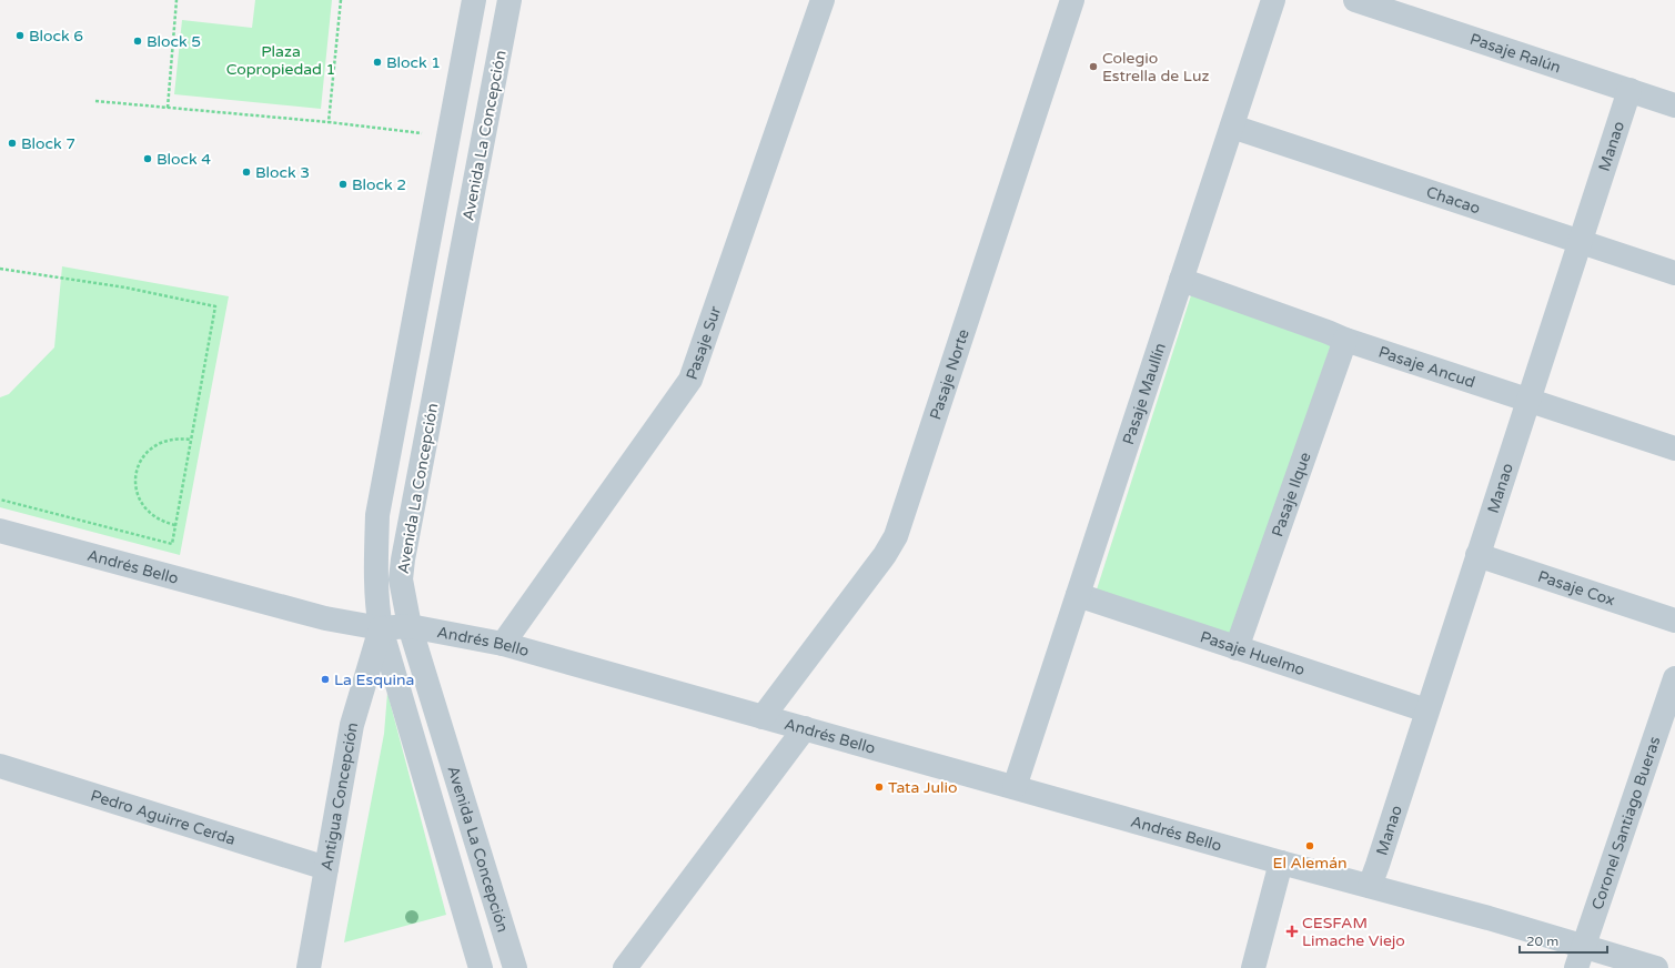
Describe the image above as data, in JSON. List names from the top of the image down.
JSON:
{
  "streets": {
    "street": [
      "Pasaje Ralún",
      "Avenida La Concepción",
      "Manao",
      "Chacao",
      "Pasaje Sur",
      "Pasaje Ancud",
      "Pasaje Norte",
      "Pasaje Maullín",
      "Pasaje Ilque",
      "Andrés Bello",
      "Pasaje Cox",
      "Pasaje Huelmo",
      "Antigua Concepción",
      "Pedro Aguirre Cerda",
      "Coronel Santiago Bueras"
    ]
  },
  "crossings": [
    ["Pasaje Ralún", "Manao"],
    ["Avenida La Concepción", "Andrés Bello"],
    ["Avenida La Concepción", "Antigua Concepción"],
    ["Manao", "Chacao"],
    ["Manao", "Pasaje Ancud"],
    ["Manao", "Andrés Bello"],
    ["Manao", "Pasaje Cox"],
    ["Manao", "Pasaje Huelmo"],
    ["Chacao", "Pasaje Maullín"],
    ["Pasaje Sur", "Andrés Bello"],
    ["Pasaje Ancud", "Pasaje Maullín"],
    ["Pasaje Ancud", "Pasaje Ilque"],
    ["Pasaje Norte", "Andrés Bello"],
    ["Pasaje Maullín", "Andrés Bello"],
    ["Pasaje Maullín", "Pasaje Huelmo"],
    ["Pasaje Ilque", "Pasaje Huelmo"],
    ["Andrés Bello", "Antigua Concepción"],
    ["Andrés Bello", "Coronel Santiago Bueras"],
    ["Antigua Concepción", "Pedro Aguirre Cerda"]
  ],
  "parks": ["Plaza Copropiedad 1"],
  "places": {
    "other": [
      "Block 6",
      "Block 5",
      "Block 1",
      "Colegio Estrella de Luz",
      "Block 7",
      "Block 4",
      "Block 3",
      "Block 2",
      "La Esquina",
      "Tata Julio",
      "El Alemán"
    ],
    "health": ["CESFAM Limache Viejo"]
  },
  "scale_bar": "20 m"
}
